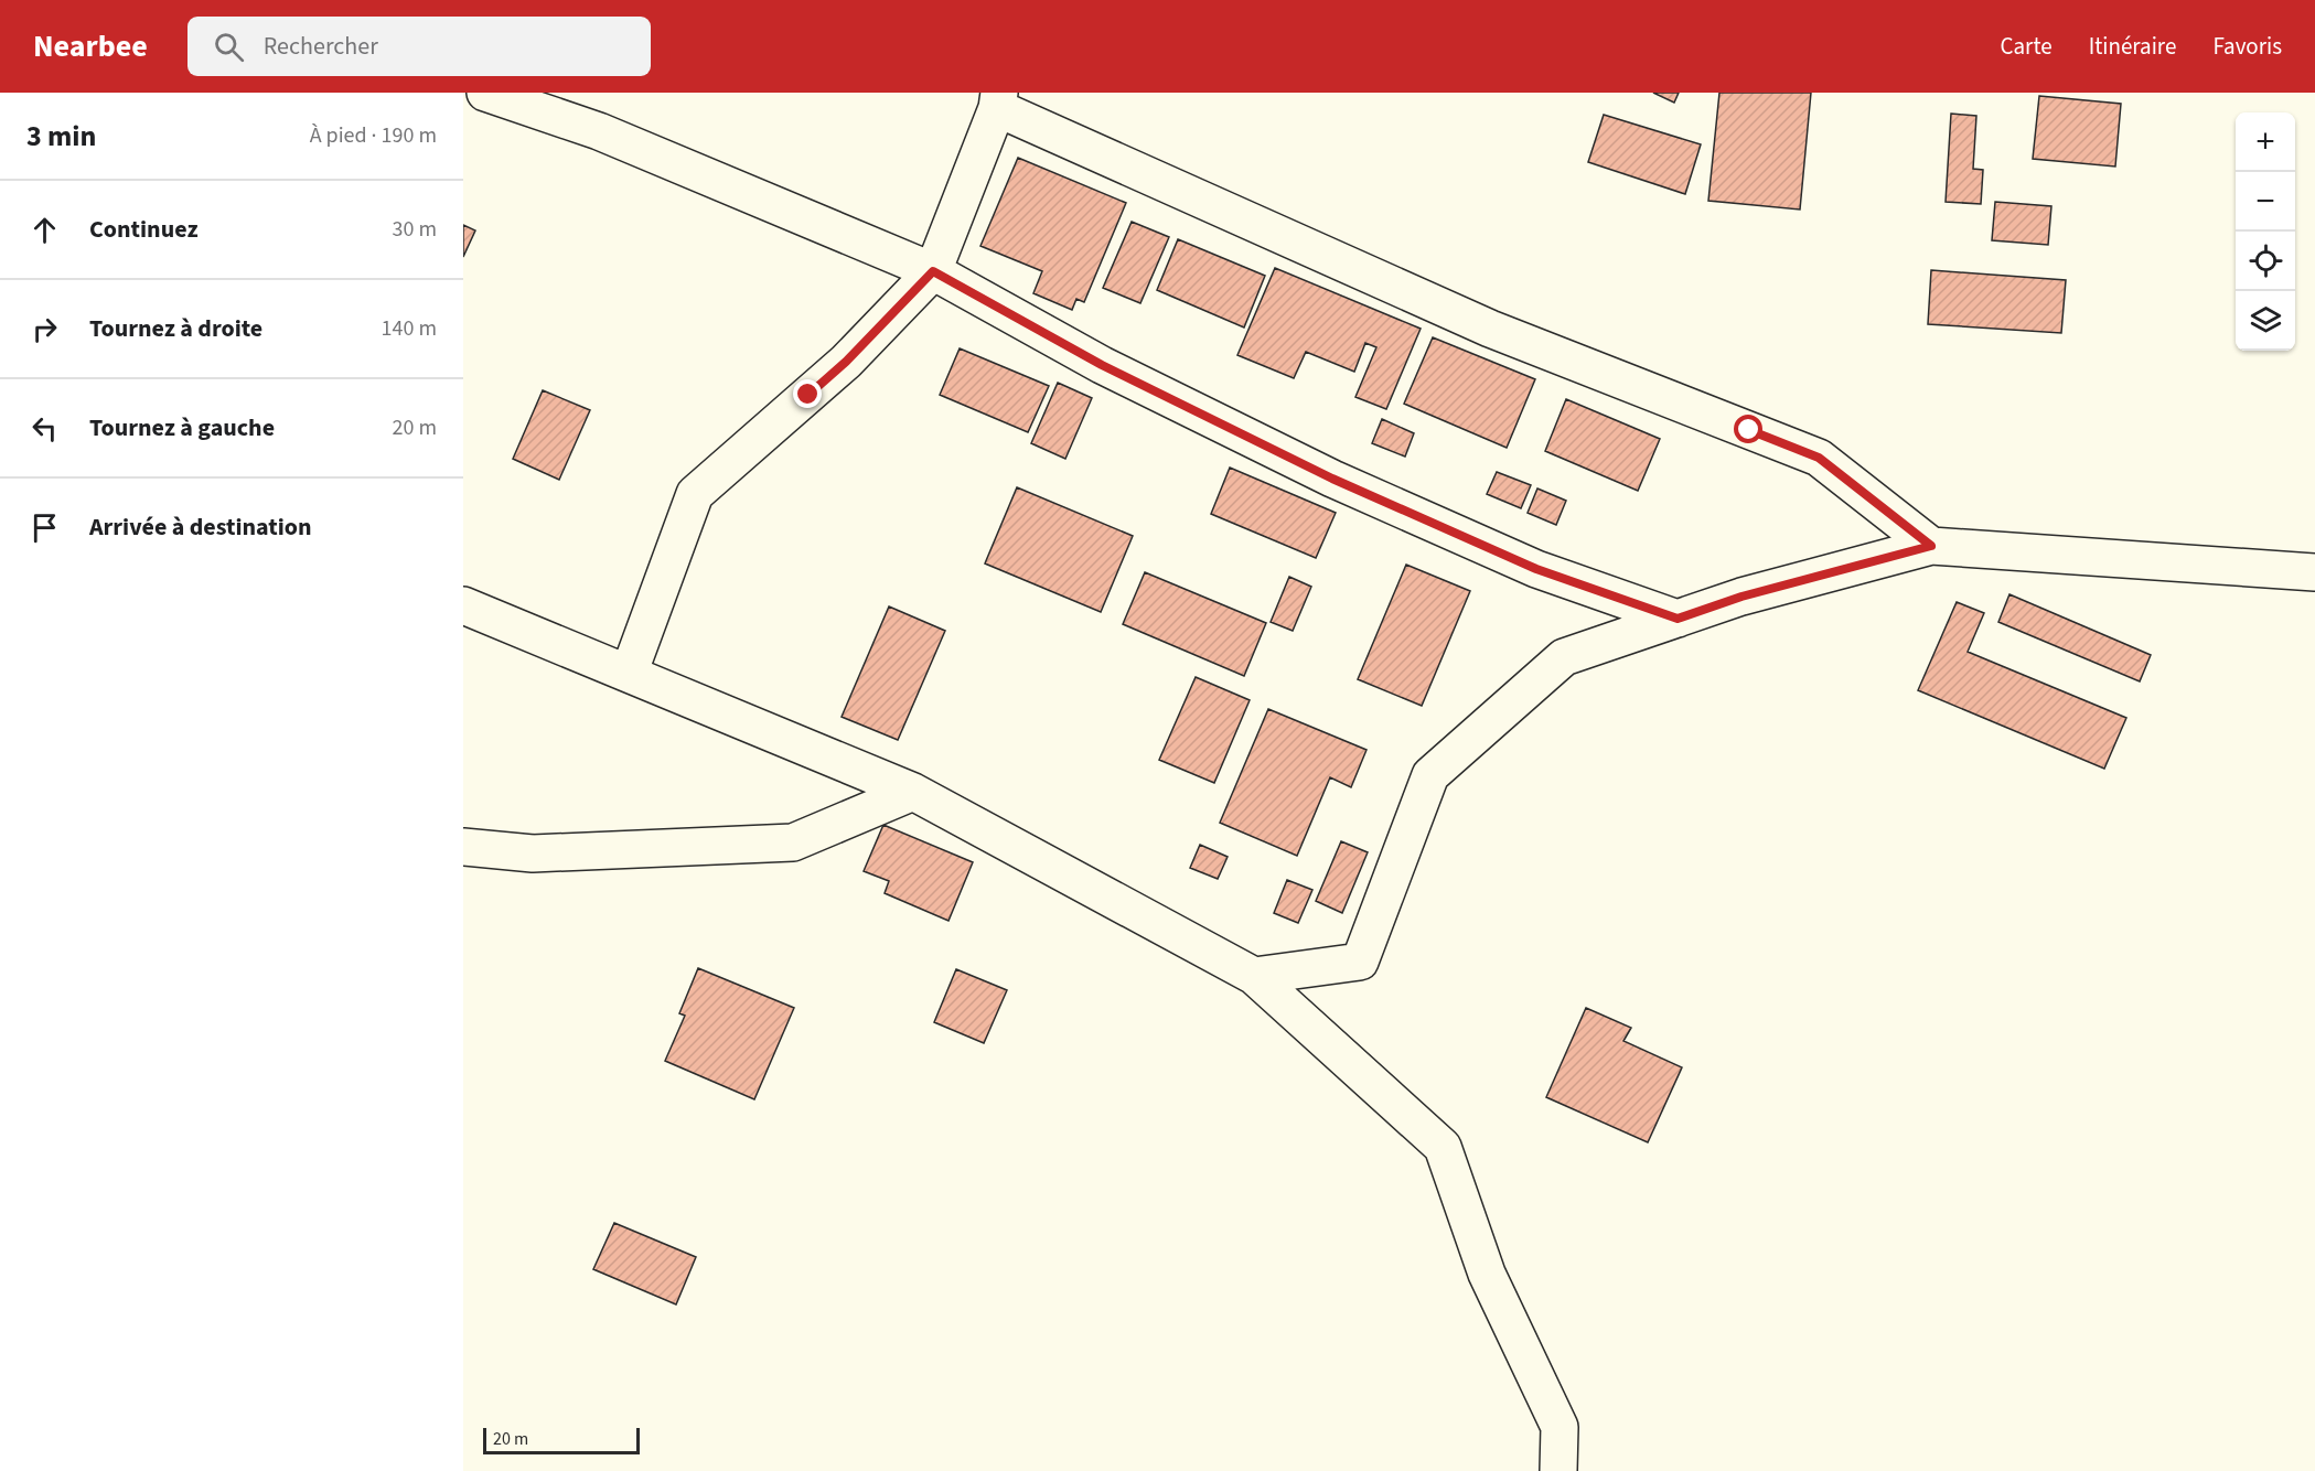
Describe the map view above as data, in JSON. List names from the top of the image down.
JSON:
{
  "scale_bar": "20 m",
  "page": {
    "header": "Nearbee",
    "search": "Rechercher",
    "nav": ["Carte", "Itinéraire", "Favoris"],
    "heading": ["3 min", "À pied · 190 m"],
    "map_buttons": ["+", "−"],
    "list": [
      ["Continuez", "30 m"],
      ["Tournez à droite", "140 m"],
      ["Tournez à gauche", "20 m"],
      "Arrivée à destination"
    ],
    "scale": "20 m"
  }
}
